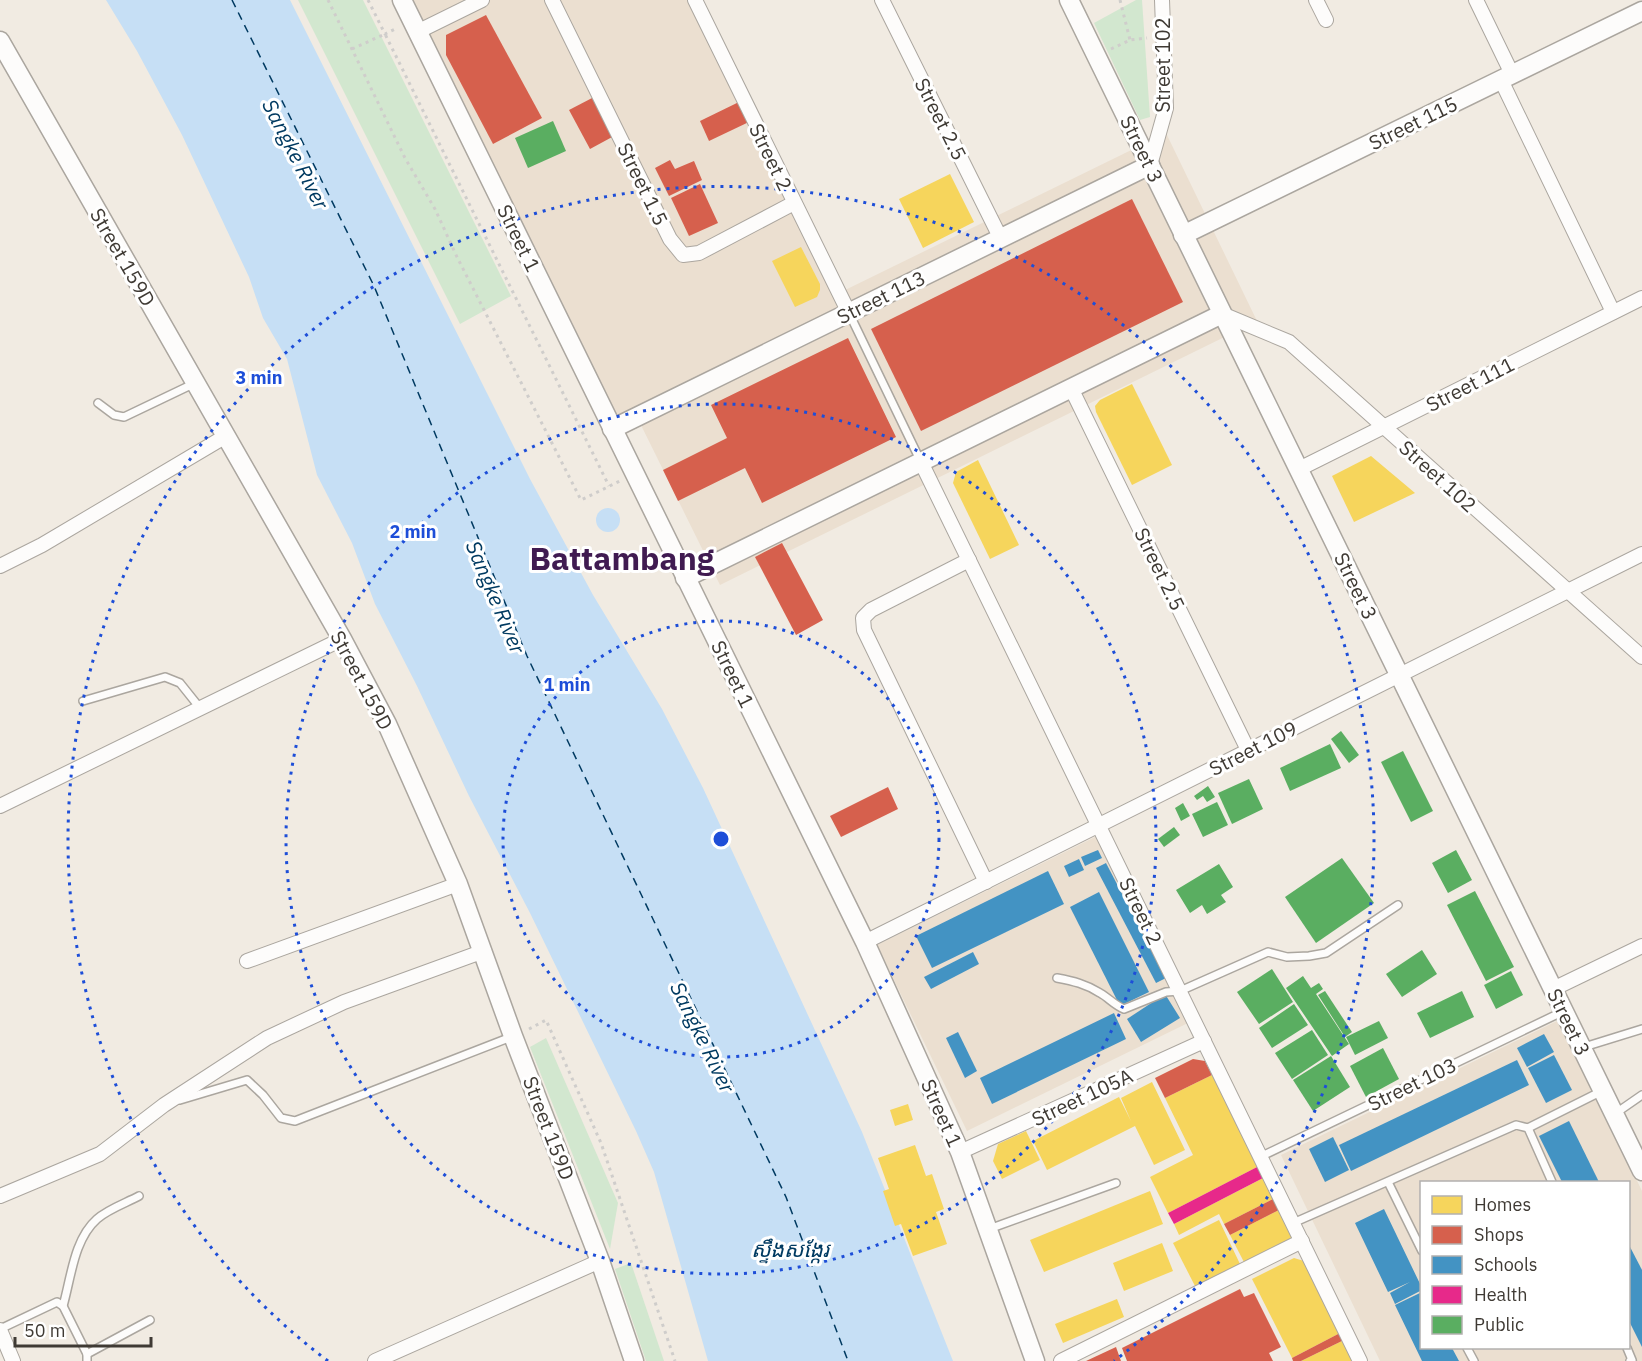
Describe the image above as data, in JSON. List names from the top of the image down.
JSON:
{
  "streets": {
    "street": [
      "Street 102",
      "Street 2.5",
      "Street 115",
      "Street 3",
      "Street 2",
      "Street 1.5",
      "Street 1",
      "Street 159D",
      "Street 113",
      "Street 111",
      "Street 109",
      "Street 105A"
    ],
    "lane": ["Street 103"]
  },
  "crossings": [
    ["Street 102", "Street 3"],
    ["Street 102", "Street 113"],
    ["Street 102", "Street 111"],
    ["Street 102", "Street 109"],
    ["Street 2.5", "Street 113"],
    ["Street 2.5", "Street 109"],
    ["Street 115", "Street 3"],
    ["Street 3", "Street 113"],
    ["Street 3", "Street 111"],
    ["Street 3", "Street 109"],
    ["Street 3", "Street 103"],
    ["Street 2", "Street 1.5"],
    ["Street 2", "Street 113"],
    ["Street 2", "Street 109"],
    ["Street 2", "Street 103"],
    ["Street 2", "Street 105A"],
    ["Street 1", "Street 113"],
    ["Street 1", "Street 109"],
    ["Street 1", "Street 105A"]
  ],
  "districts": ["Battambang"],
  "water": ["Sangke River", "ស្ទឹងសង្កែរ"],
  "legend": [
    "Homes",
    "Shops",
    "Schools",
    "Health",
    "Public"
  ],
  "scale_bar": "50 m",
  "rings": ["3 min", "2 min", "1 min"]
}
